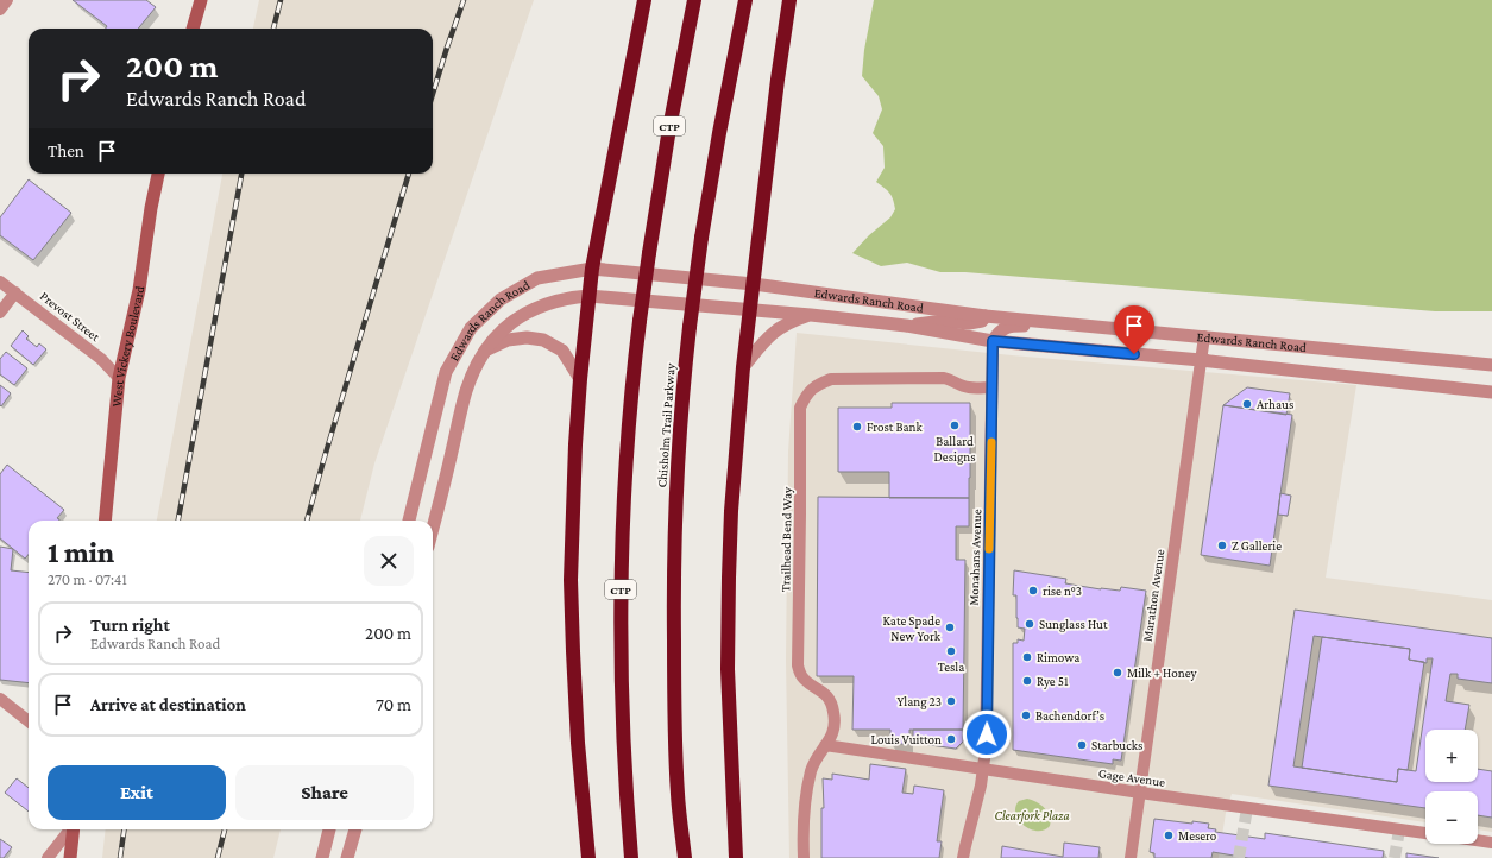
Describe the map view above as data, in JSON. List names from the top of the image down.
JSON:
{
  "streets": {
    "highway": ["CTP", "Chisholm Trail Parkway"],
    "main road": ["West Vickery Boulevard"],
    "street": [
      "Edwards Ranch Road",
      "Prevost Street",
      "Trailhead Bend Way",
      "Monahans Avenue",
      "Marathon Avenue",
      "Gage Avenue"
    ]
  },
  "crossings": [
    ["Edwards Ranch Road", "Monahans Avenue"],
    ["Edwards Ranch Road", "Marathon Avenue"],
    ["Prevost Street", "West Vickery Boulevard"],
    ["Trailhead Bend Way", "Monahans Avenue"],
    ["Trailhead Bend Way", "Gage Avenue"],
    ["Monahans Avenue", "Gage Avenue"],
    ["Marathon Avenue", "Gage Avenue"]
  ],
  "parks": ["Clearfork Plaza"],
  "places": [
    "Arhaus",
    "Ballard Designs",
    "Frost Bank",
    "Z Gallerie",
    "rise n°3",
    "Sunglass Hut",
    "Kate Spade New York",
    "Tesla",
    "Rimowa",
    "Milk + Honey",
    "Rye 51",
    "Ylang 23",
    "Bachendorf’s",
    "Louis Vuitton",
    "Starbucks",
    "Mesero"
  ],
  "page": {
    "turn": ["200 m", "Edwards Ranch Road"],
    "then": "Then",
    "heading": ["1 min", "270 m · 07:41"],
    "list": [
      {
        "name": "Turn right",
        "note": "Edwards Ranch Road",
        "value": "200 m"
      },
      {
        "name": "Arrive at destination",
        "value": "70 m"
      }
    ],
    "map_buttons": ["+", "−"],
    "buttons": ["Exit", "Share"]
  }
}
